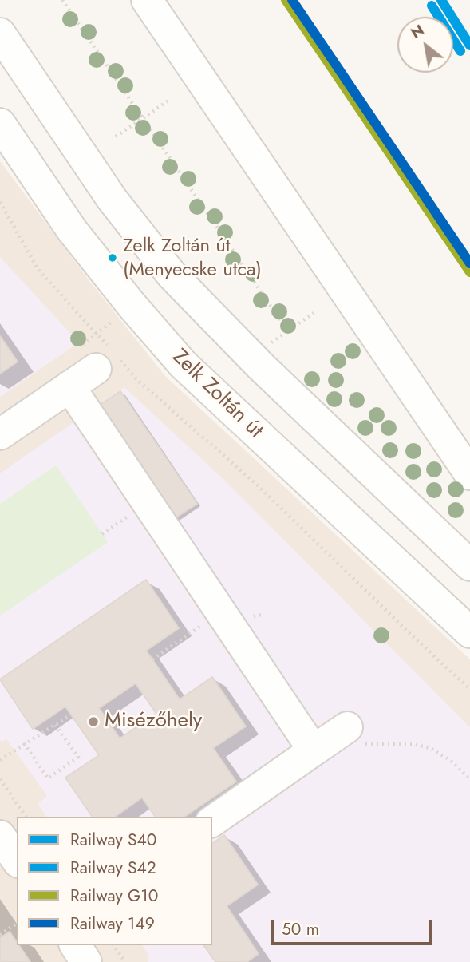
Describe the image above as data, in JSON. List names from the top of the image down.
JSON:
{
  "streets": {
    "street": ["Zelk Zoltán út"]
  },
  "places": ["Zelk Zoltán út (Menyecske utca)", "Misézőhely"],
  "lines": [
    "rail line S40",
    "rail line G10",
    "rail line 149",
    "rail line S42"
  ],
  "legend": [
    "Railway S40",
    "Railway S42",
    "Railway G10",
    "Railway 149"
  ],
  "scale_bar": "50 m",
  "north": "top left"
}
